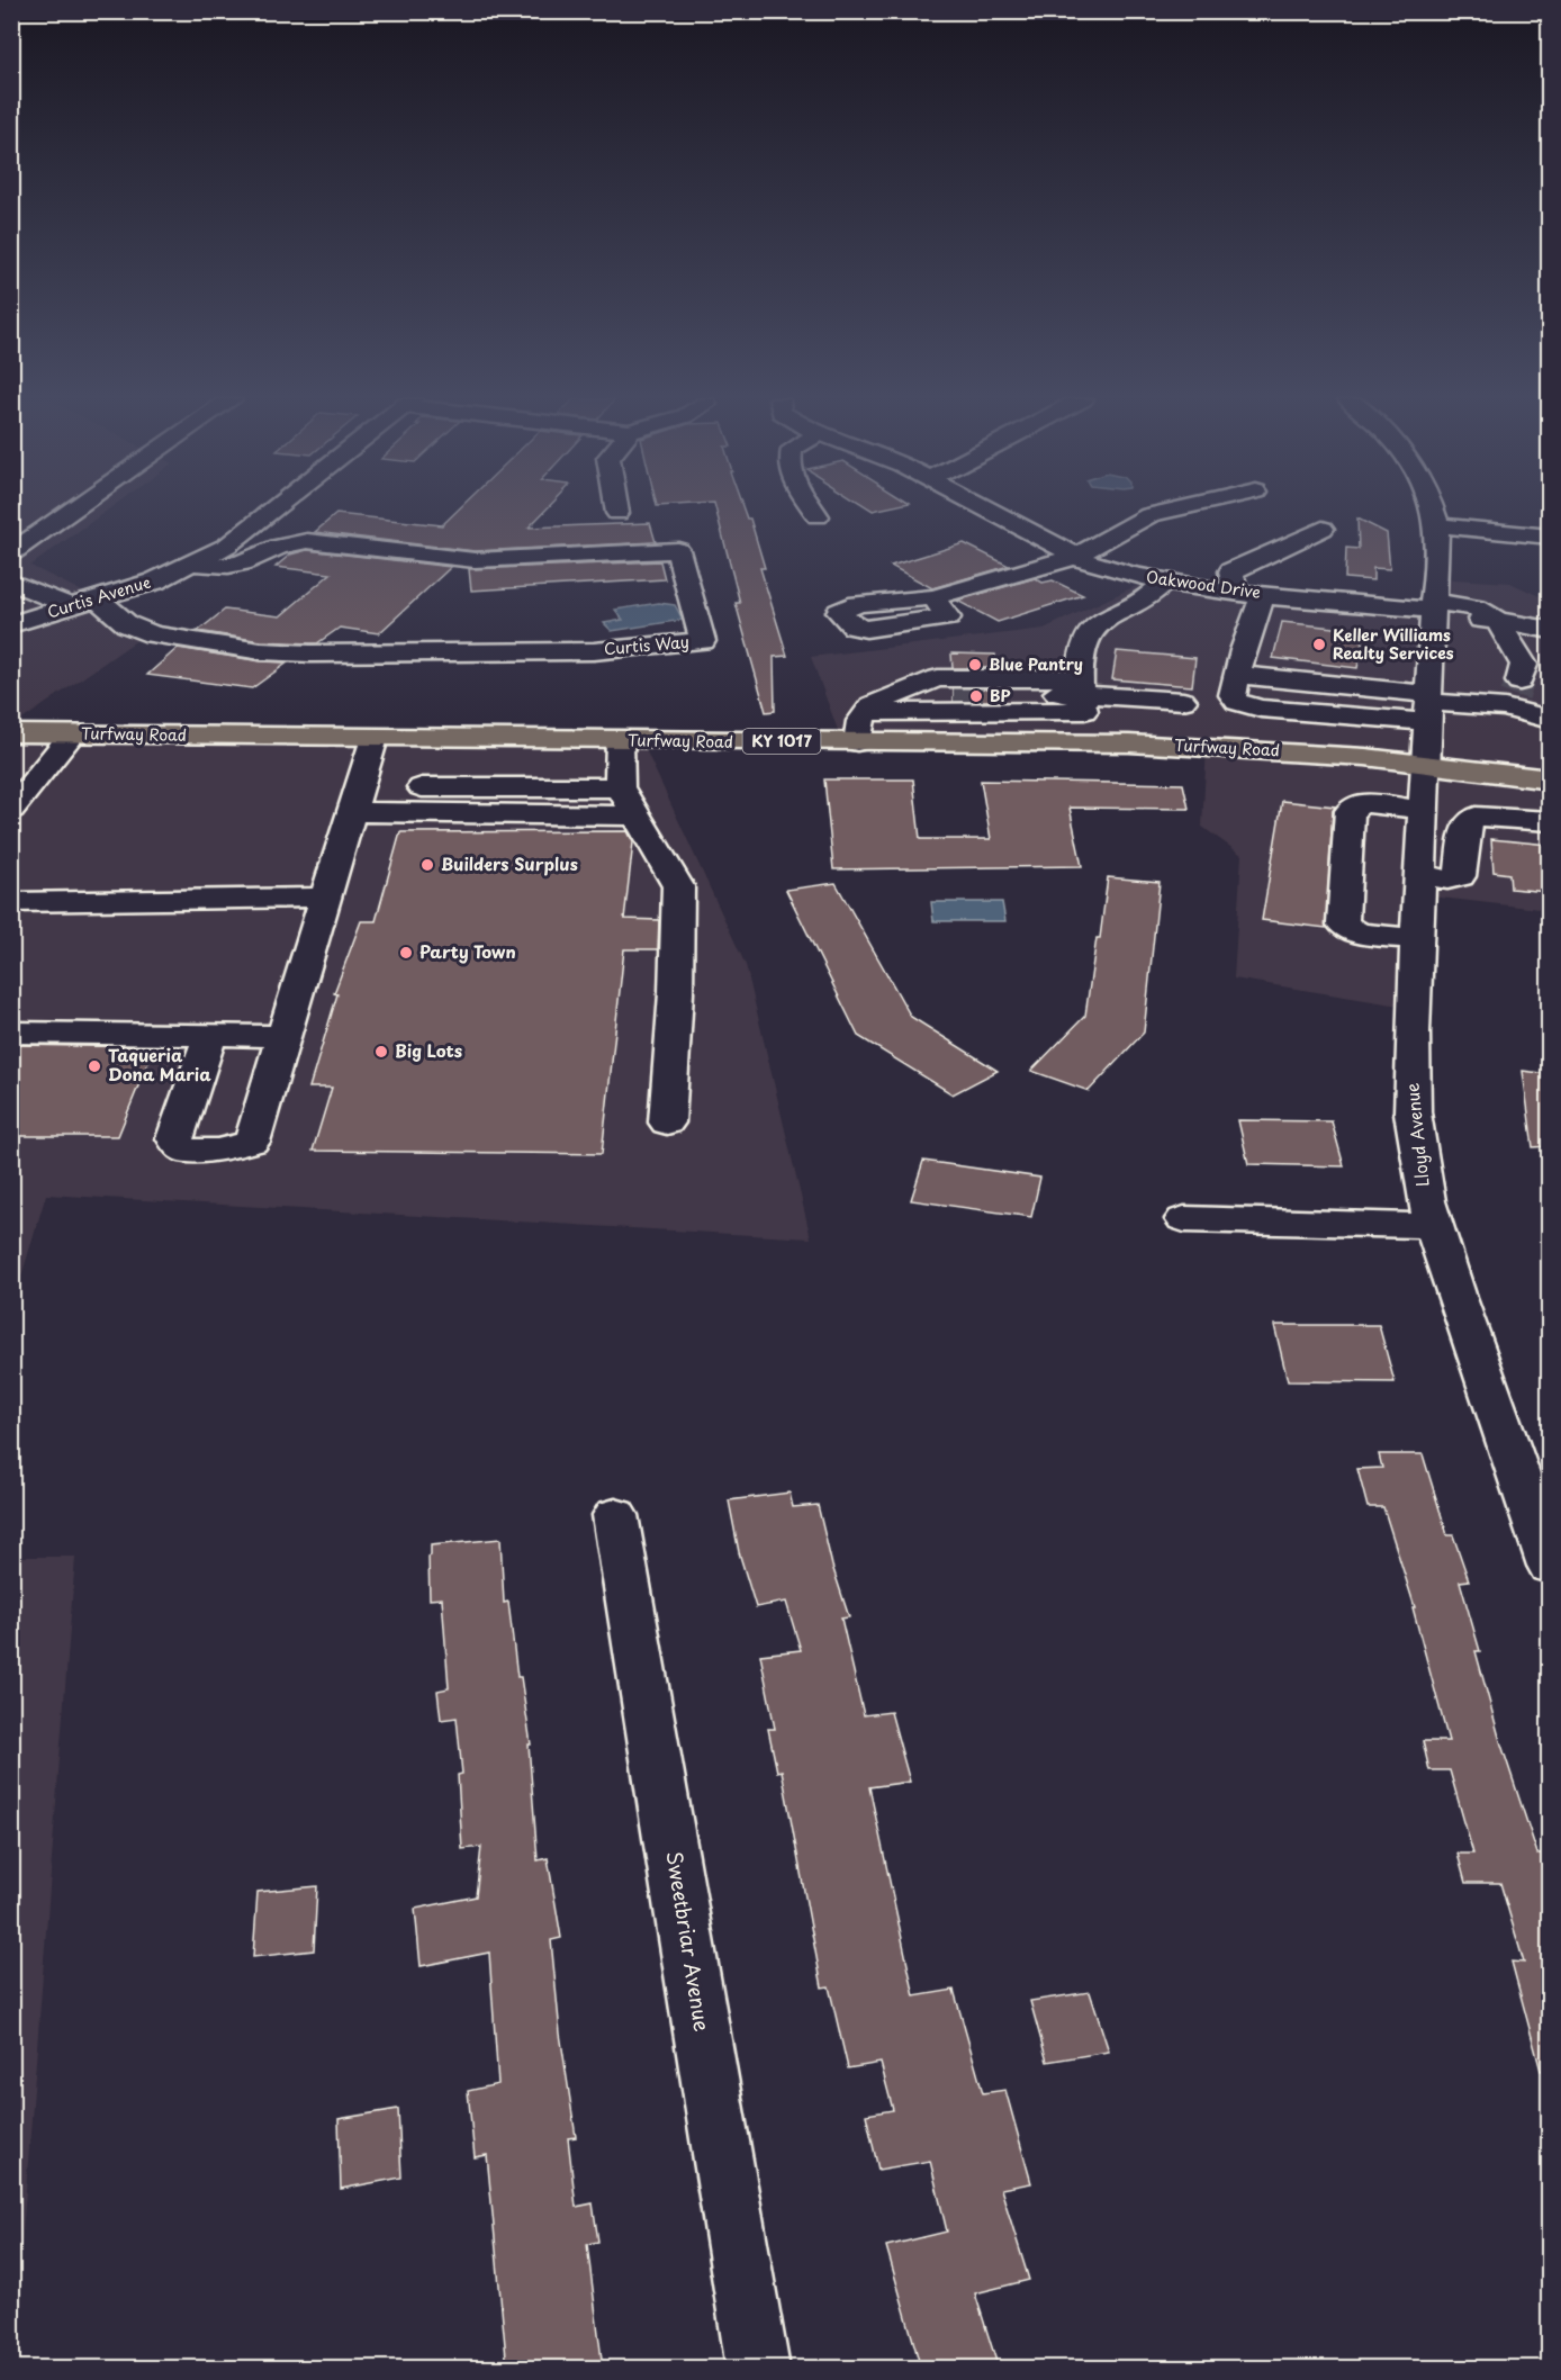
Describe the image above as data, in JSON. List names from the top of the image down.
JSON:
{
  "streets": {
    "main road": ["Turfway Road", "KY 1017"],
    "street": [
      "Oakwood Drive",
      "Curtis Avenue",
      "Curtis Way",
      "Lloyd Avenue",
      "Sweetbriar Avenue"
    ]
  },
  "crossings": [
    ["Oakwood Drive", "Lloyd Avenue"],
    ["Curtis Avenue", "Curtis Way"],
    ["Turfway Road", "Lloyd Avenue"]
  ],
  "places": [
    "Keller Williams Realty Services",
    "Blue Pantry",
    "BP",
    "Builders Surplus",
    "Party Town",
    "Big Lots",
    "Taqueria Dona Maria"
  ]
}
